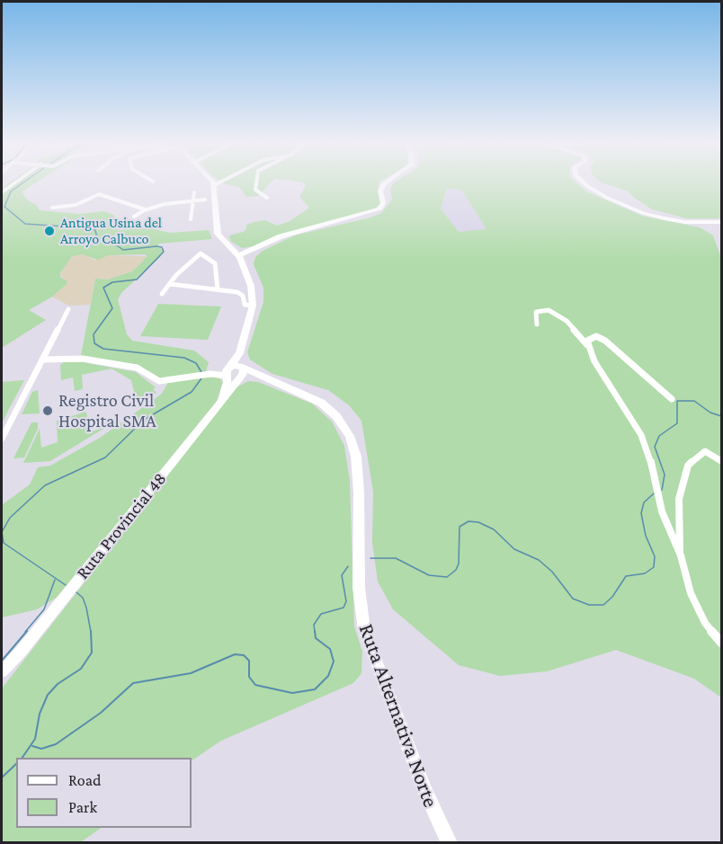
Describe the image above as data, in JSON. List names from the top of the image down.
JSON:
{
  "streets": {
    "main road": ["Ruta Provincial 48", "Ruta Alternativa Norte"]
  },
  "crossings": [
    ["Ruta Provincial 48", "Ruta Alternativa Norte"]
  ],
  "places": ["Antigua Usina del Arroyo Calbuco", "Registro Civil Hospital SMA"],
  "legend": ["Road", "Park"]
}
